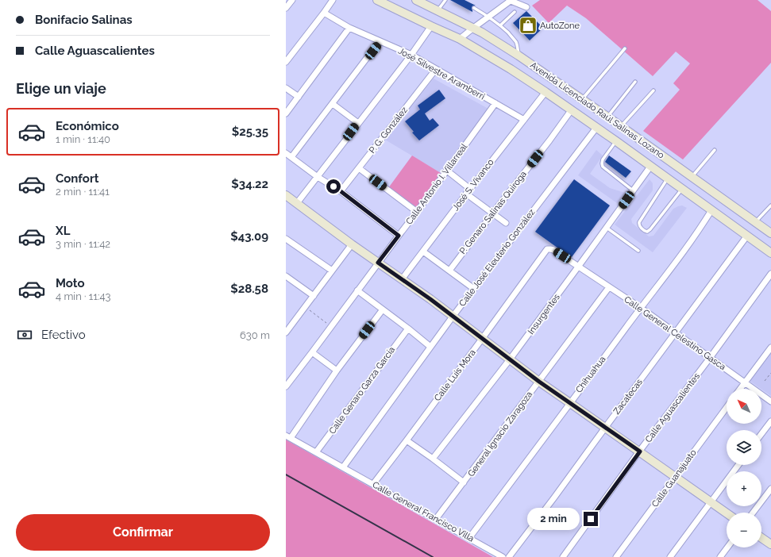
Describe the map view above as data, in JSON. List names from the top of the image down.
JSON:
{
  "streets": {
    "main road": ["Avenida Licenciado Raúl Salinas Lozano"],
    "street": [
      "José Silvestre Aramberri",
      "P. G. González",
      "Calle Antonio I. Villarreal",
      "José S. Vivanco",
      "P. Genaro Salinas Quiroga",
      "Calle José Eleuterio González",
      "Insurgentes",
      "Calle General Celestino Gasca",
      "Chihuahua",
      "Calle Luis Mora",
      "Calle Genaro Garza García",
      "Zacatecas",
      "Calle Aguascalientes",
      "General Ignacio Zaragoza",
      "Calle Guanajuato",
      "Calle General Francisco Villa"
    ]
  },
  "crossings": [
    ["José Silvestre Aramberri", "P. G. González"],
    ["José Silvestre Aramberri", "Calle Antonio I. Villarreal"],
    ["José Silvestre Aramberri", "José S. Vivanco"],
    ["Avenida Licenciado Raúl Salinas Lozano", "José S. Vivanco"],
    ["Avenida Licenciado Raúl Salinas Lozano", "P. Genaro Salinas Quiroga"],
    ["Avenida Licenciado Raúl Salinas Lozano", "Calle José Eleuterio González"],
    ["Avenida Licenciado Raúl Salinas Lozano", "Insurgentes"],
    ["Avenida Licenciado Raúl Salinas Lozano", "Chihuahua"],
    ["Avenida Licenciado Raúl Salinas Lozano", "Zacatecas"],
    ["Calle José Eleuterio González", "Calle General Francisco Villa"],
    ["Insurgentes", "Calle General Celestino Gasca"],
    ["Calle General Celestino Gasca", "Chihuahua"],
    ["Calle General Celestino Gasca", "Calle Luis Mora"],
    ["Calle General Celestino Gasca", "Zacatecas"],
    ["Calle General Celestino Gasca", "Calle Aguascalientes"],
    ["Calle General Celestino Gasca", "General Ignacio Zaragoza"],
    ["Chihuahua", "Calle General Francisco Villa"],
    ["Calle Luis Mora", "Calle General Francisco Villa"],
    ["Calle Genaro Garza García", "Calle General Francisco Villa"],
    ["General Ignacio Zaragoza", "Calle General Francisco Villa"]
  ],
  "places": {
    "shop": ["AutoZone"]
  },
  "north": "top left",
  "page": {
    "banner": ["Bonifacio Salinas", "Calle Aguascalientes"],
    "heading": "Elige un viaje",
    "list": [
      {
        "name": "Económico",
        "note": "1 min · 11:40",
        "value": "$25.35"
      },
      {
        "name": "Confort",
        "note": "2 min · 11:41",
        "value": "$34.22"
      },
      {
        "name": "XL",
        "note": "3 min · 11:42",
        "value": "$43.09"
      },
      {
        "name": "Moto",
        "note": "4 min · 11:43",
        "value": "$28.58"
      }
    ],
    "pay": ["Efectivo", "630 m"],
    "map_buttons": ["+", "−"],
    "buttons": "Confirmar",
    "bubble": "2 min"
  }
}
